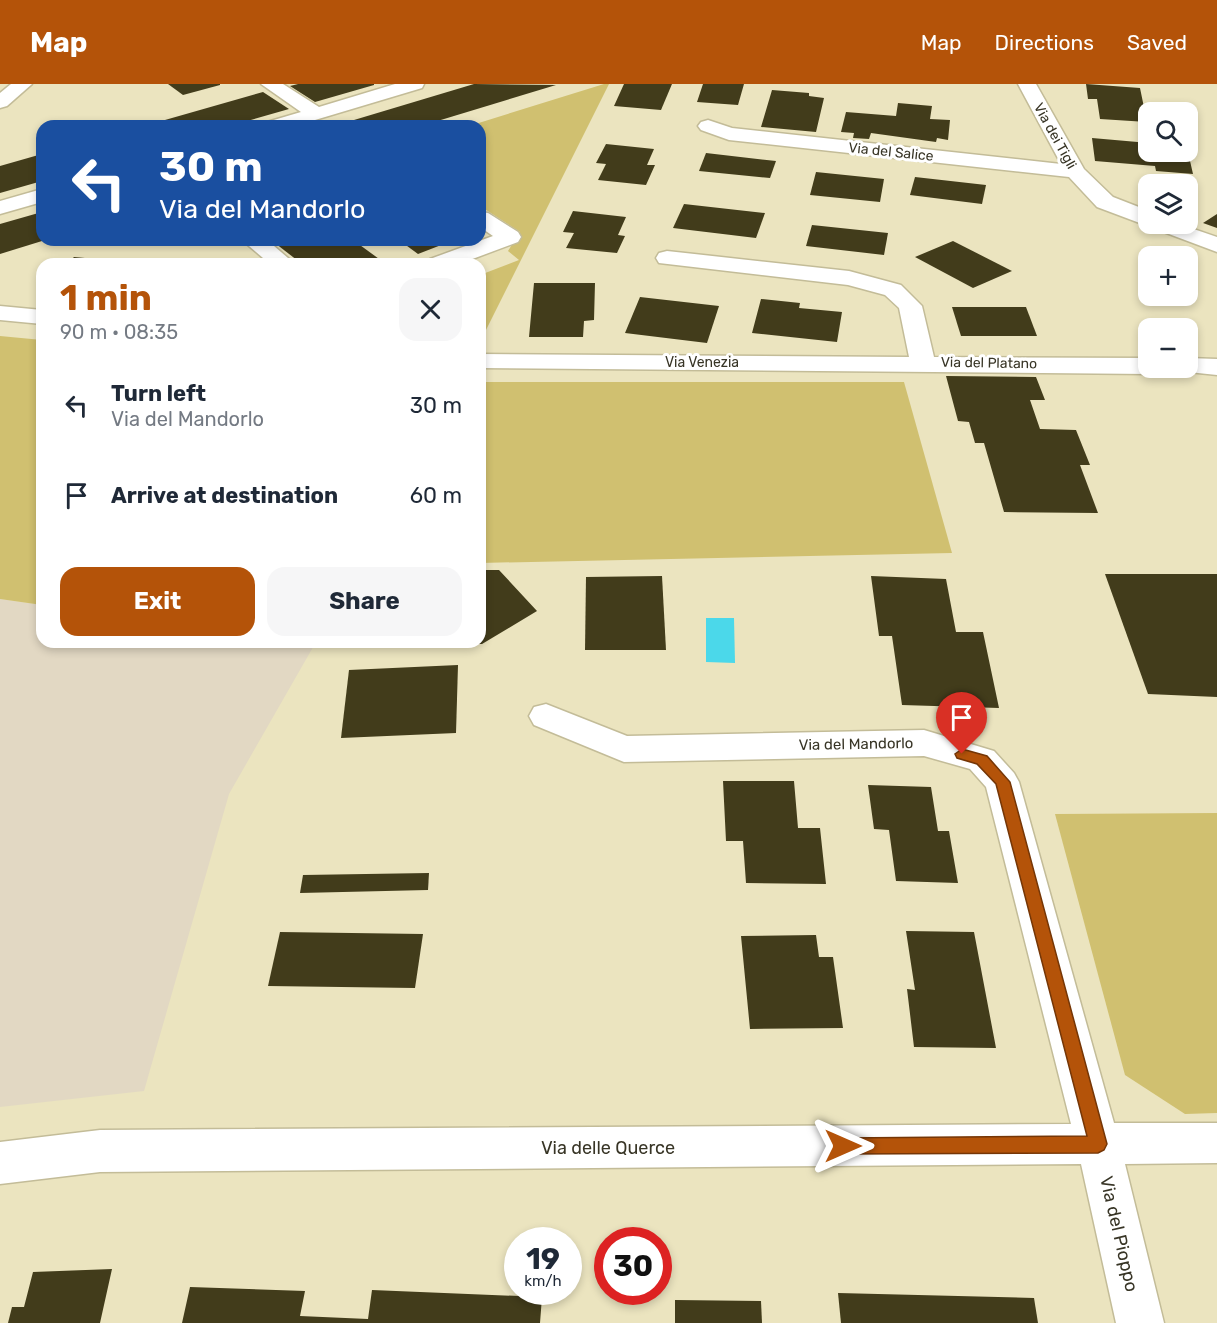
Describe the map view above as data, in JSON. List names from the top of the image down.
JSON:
{
  "streets": {
    "street": [
      "Via dei Tigli",
      "Via del Salice",
      "Via Venezia",
      "Via del Platano",
      "Via del Mandorlo",
      "Via delle Querce",
      "Via del Pioppo"
    ]
  },
  "crossings": [
    ["Via dei Tigli", "Via del Salice"],
    ["Via Venezia", "Via del Platano"],
    ["Via del Mandorlo", "Via delle Querce"],
    ["Via del Mandorlo", "Via del Pioppo"],
    ["Via delle Querce", "Via del Pioppo"]
  ],
  "page": {
    "header": "Map",
    "nav": ["Map", "Directions", "Saved"],
    "map_buttons": ["+", "−"],
    "turn": ["30 m", "Via del Mandorlo"],
    "heading": ["1 min", "90 m · 08:35"],
    "list": [
      {
        "name": "Turn left",
        "note": "Via del Mandorlo",
        "value": "30 m"
      },
      {
        "name": "Arrive at destination",
        "value": "60 m"
      }
    ],
    "buttons": ["Exit", "Share"],
    "speed": "19 km/h",
    "limit": "30"
  }
}
